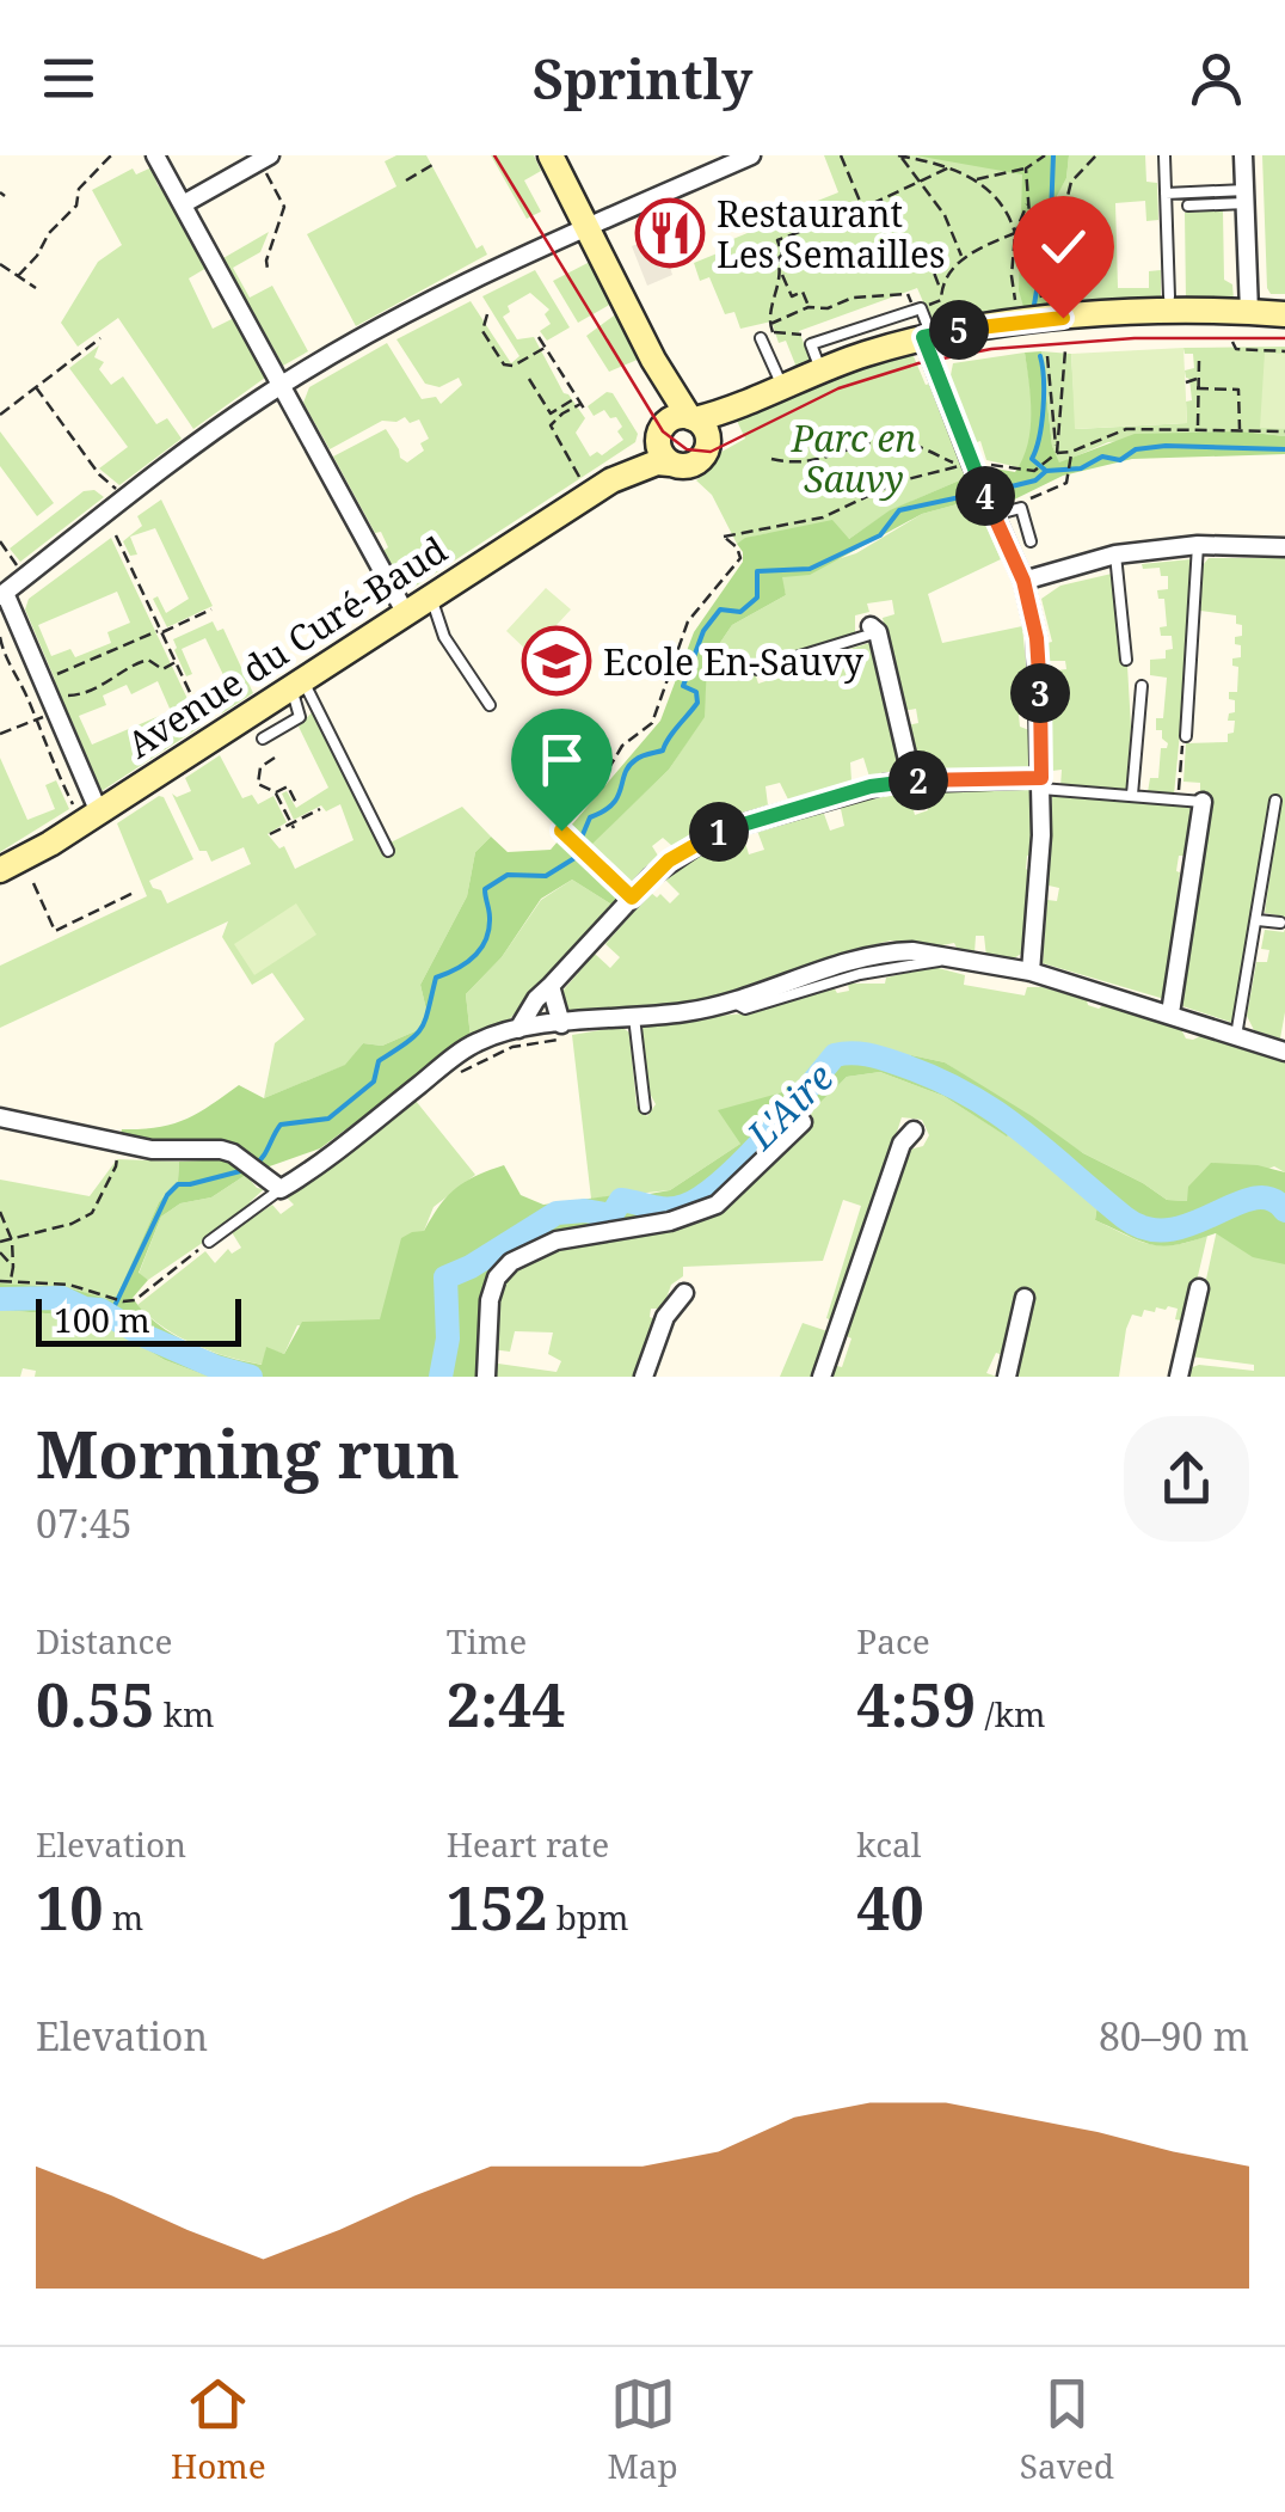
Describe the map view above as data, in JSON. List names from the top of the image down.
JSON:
{
  "streets": {
    "street": ["Avenue du Curé-Baud"]
  },
  "water": ["L'Aire"],
  "parks": ["Parc en Sauvy"],
  "places": {
    "restaurant": ["Restaurant Les Semailles"],
    "school or university": ["Ecole En-Sauvy"]
  },
  "scale_bar": "100 m",
  "page": {
    "header": "Sprintly",
    "pins": [
      "5",
      "4",
      "3",
      "2",
      "1"
    ],
    "scale": "100 m",
    "heading": ["Morning run", "07:45"],
    "stats": [
      ["Distance", "0.55 km"],
      ["Time", "2:44"],
      ["Pace", "4:59 /km"],
      ["Elevation", "10 m"],
      ["Heart rate", "152 bpm"],
      ["kcal", "40"]
    ],
    "chart": ["Elevation", "80–90 m"],
    "tabs": ["Home", "Map", "Saved"]
  }
}
